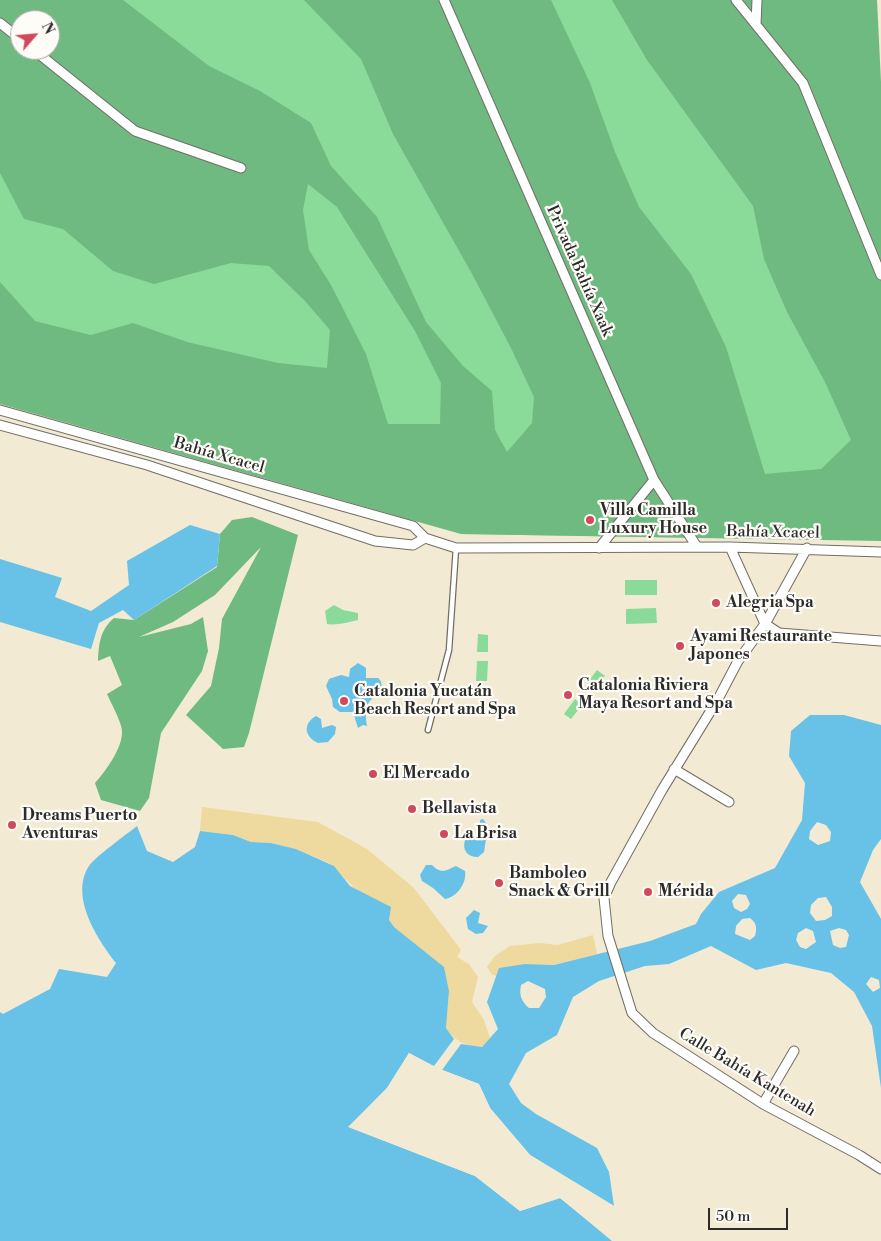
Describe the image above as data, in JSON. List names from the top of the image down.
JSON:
{
  "streets": {
    "street": ["Privada Bahía Xaak", "Bahía Xcacel", "Calle Bahía Kantenah"]
  },
  "crossings": [
    ["Privada Bahía Xaak", "Bahía Xcacel"]
  ],
  "places": [
    "Villa Camilla Luxury House",
    "Alegria Spa",
    "Ayami Restaurante Japones",
    "Catalonia Riviera Maya Resort and Spa",
    "Catalonia Yucatán Beach Resort and Spa",
    "El Mercado",
    "Bellavista",
    "Dreams Puerto Aventuras",
    "La Brisa",
    "Bamboleo Snack & Grill",
    "Mérida"
  ],
  "scale_bar": "50 m",
  "north": "top right"
}
